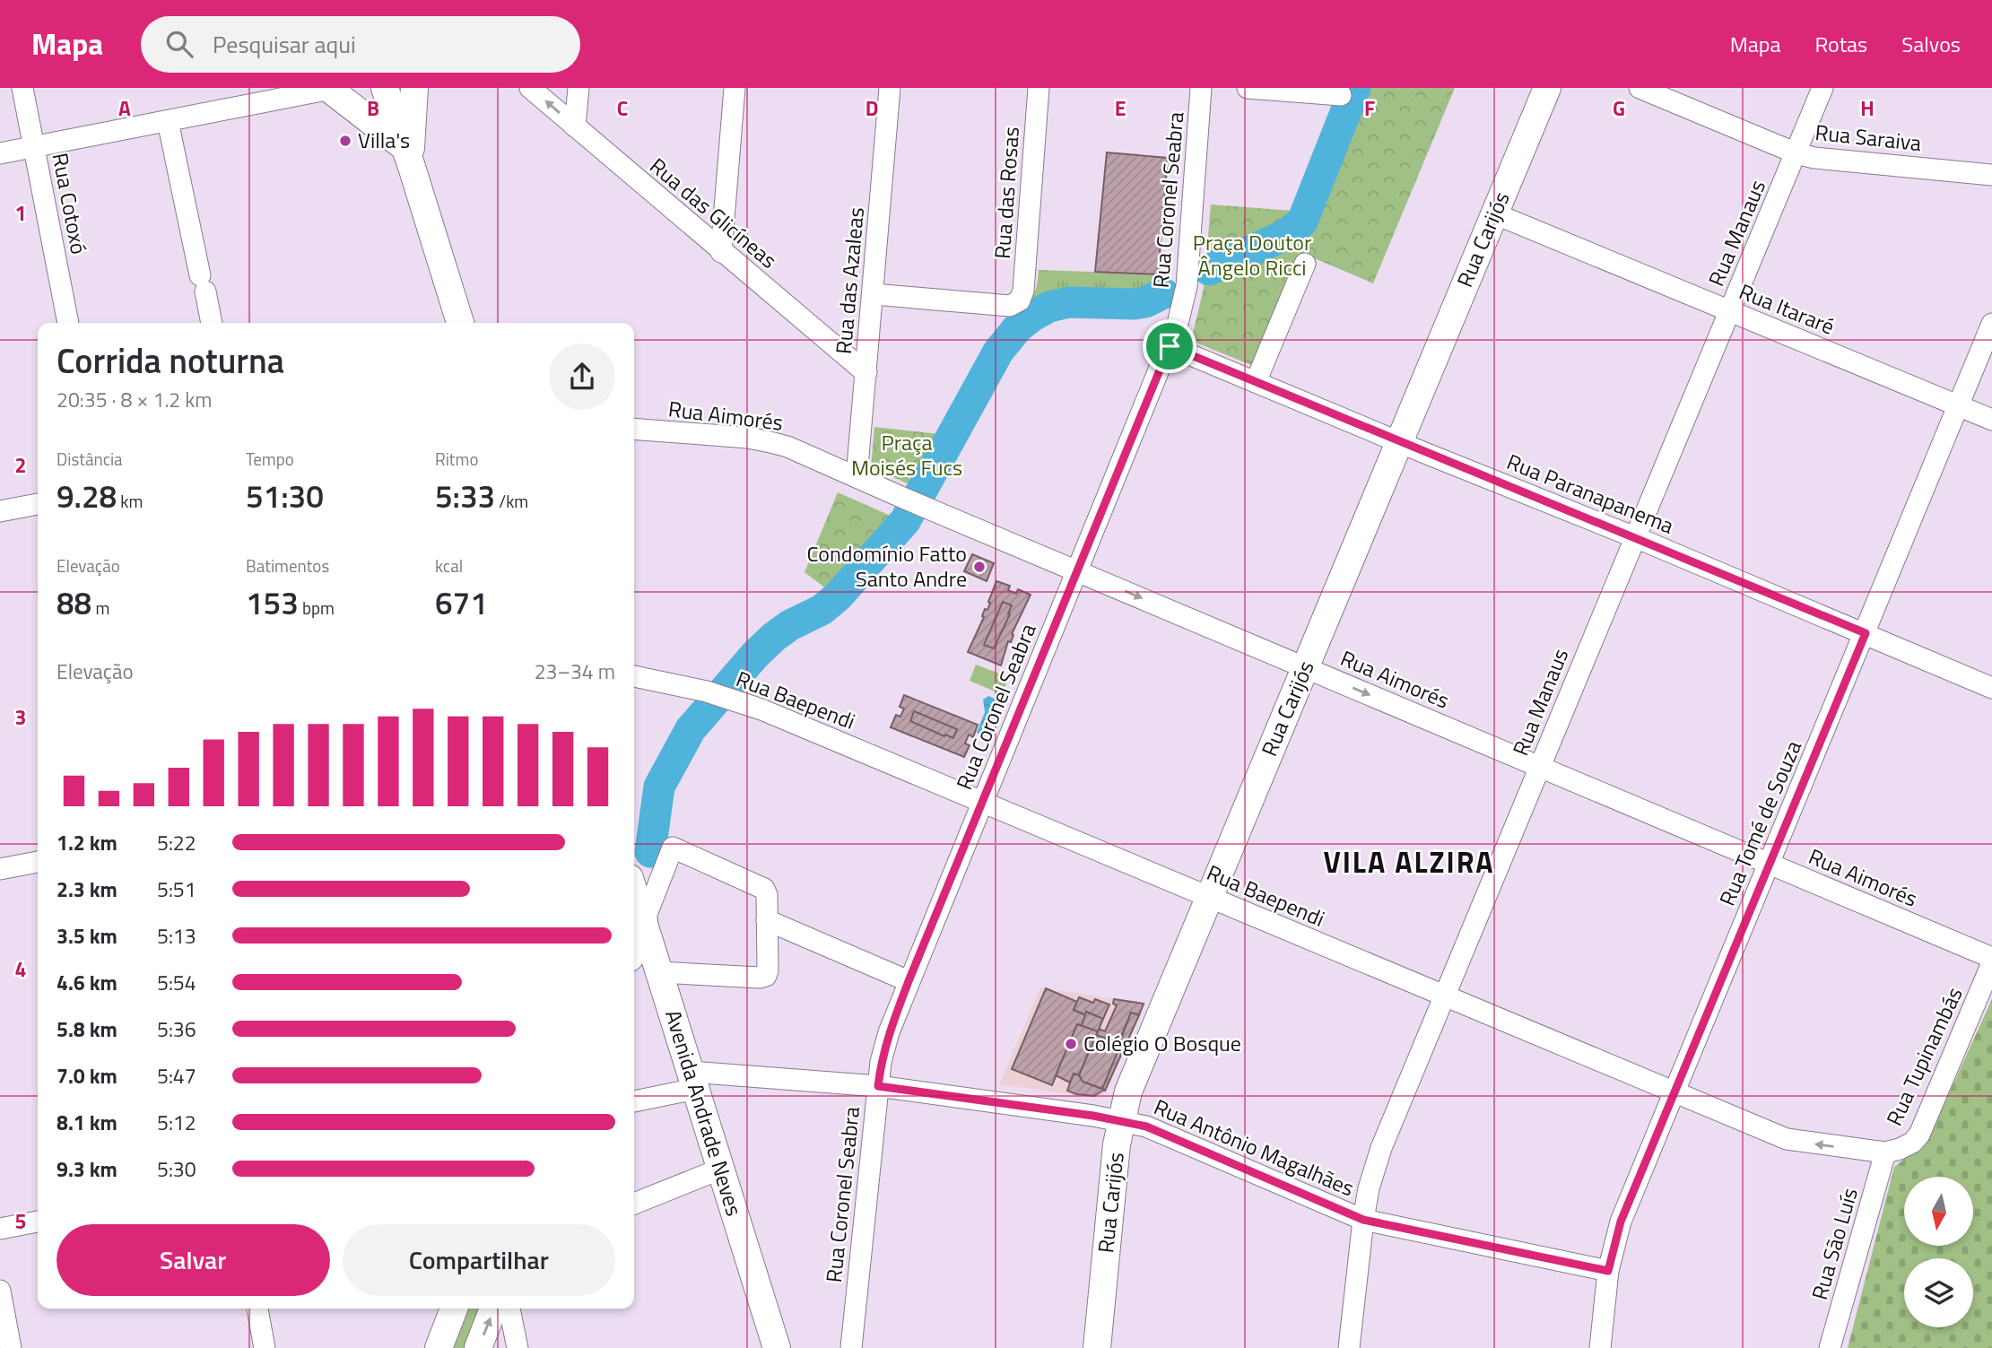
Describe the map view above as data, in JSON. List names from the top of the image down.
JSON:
{
  "streets": {
    "main road": ["Rua Carijós", "Avenida Andrade Neves"],
    "street": [
      "Rua Saraiva",
      "Rua das Rosas",
      "Rua Coronel Seabra",
      "Rua Cotoxó",
      "Rua das Glicíneas",
      "Rua Manaus",
      "Rua das Azaleas",
      "Rua Itararé",
      "Rua Aimorés",
      "Rua Paranapanema",
      "Rua Baependi",
      "Rua Tomé de Souza",
      "Rua Tupinambás",
      "Rua Antônio Magalhães",
      "Rua São Luís"
    ]
  },
  "crossings": [
    ["Rua Saraiva", "Rua Manaus"],
    ["Rua das Rosas", "Rua das Azaleas"],
    ["Rua Coronel Seabra", "Rua Aimorés"],
    ["Rua Coronel Seabra", "Rua Paranapanema"],
    ["Rua Coronel Seabra", "Rua Baependi"],
    ["Rua Coronel Seabra", "Rua Antônio Magalhães"],
    ["Rua das Glicíneas", "Rua das Azaleas"],
    ["Rua Manaus", "Rua Itararé"],
    ["Rua Manaus", "Rua Aimorés"],
    ["Rua Manaus", "Rua Paranapanema"],
    ["Rua Manaus", "Rua Baependi"],
    ["Rua Manaus", "Rua Antônio Magalhães"],
    ["Rua Carijós", "Rua Itararé"],
    ["Rua Carijós", "Rua Aimorés"],
    ["Rua Carijós", "Rua Paranapanema"],
    ["Rua Carijós", "Rua Baependi"],
    ["Rua Carijós", "Rua Antônio Magalhães"],
    ["Rua das Azaleas", "Rua Aimorés"],
    ["Rua Itararé", "Rua Tomé de Souza"],
    ["Rua Aimorés", "Rua Tomé de Souza"],
    ["Rua Paranapanema", "Rua Tomé de Souza"],
    ["Rua Baependi", "Rua Tomé de Souza"],
    ["Rua Baependi", "Rua Tupinambás"],
    ["Rua Baependi", "Rua São Luís"],
    ["Rua Tomé de Souza", "Rua Antônio Magalhães"],
    ["Rua Tupinambás", "Rua São Luís"],
    ["Avenida Andrade Neves", "Rua Antônio Magalhães"]
  ],
  "districts": ["VILA ALZIRA"],
  "parks": ["Praça Doutor Ângelo Ricci", "Praça Moisés Fucs"],
  "places": ["Villa's", "Condomínio Fatto Santo Andre", "Colégio O Bosque"],
  "north": "bottom",
  "page": {
    "header": "Mapa",
    "search": "Pesquisar aqui",
    "nav": ["Mapa", "Rotas", "Salvos"],
    "heading": ["Corrida noturna", "20:35 · 8 × 1.2 km"],
    "stats": [
      ["Distância", "9.28 km"],
      ["Tempo", "51:30"],
      ["Ritmo", "5:33 /km"],
      ["Elevação", "88 m"],
      ["Batimentos", "153 bpm"],
      ["kcal", "671"]
    ],
    "chart": ["Elevação", "23–34 m"],
    "list": [
      {
        "name": "1.2 km",
        "note": "5:22"
      },
      {
        "name": "2.3 km",
        "note": "5:51"
      },
      {
        "name": "3.5 km",
        "note": "5:13"
      },
      {
        "name": "4.6 km",
        "note": "5:54"
      },
      {
        "name": "5.8 km",
        "note": "5:36"
      },
      {
        "name": "7.0 km",
        "note": "5:47"
      },
      {
        "name": "8.1 km",
        "note": "5:12"
      },
      {
        "name": "9.3 km",
        "note": "5:30"
      }
    ],
    "buttons": ["Salvar", "Compartilhar"]
  },
  "grid": {
    "columns": [
      "A",
      "B",
      "C",
      "D",
      "E",
      "F",
      "G",
      "H"
    ],
    "rows": [
      "1",
      "2",
      "3",
      "4",
      "5"
    ]
  }
}
